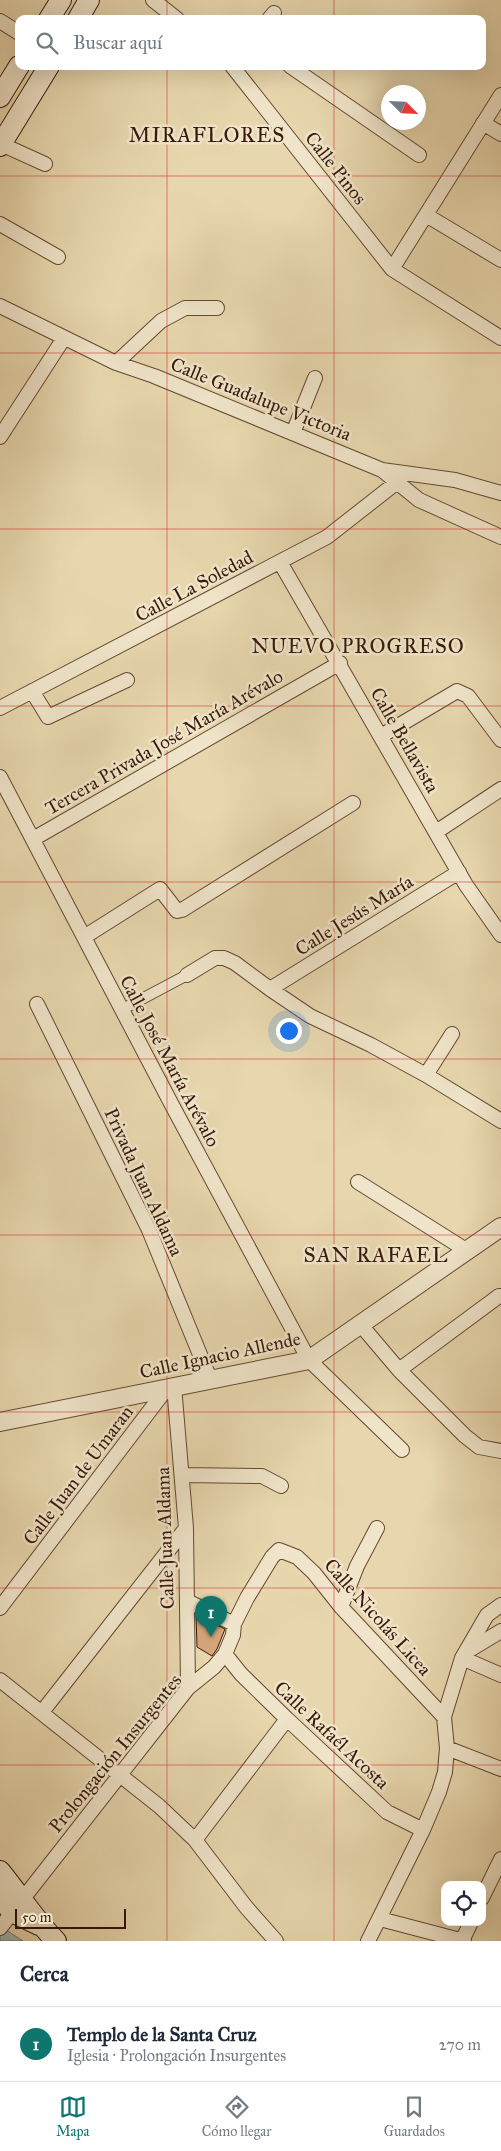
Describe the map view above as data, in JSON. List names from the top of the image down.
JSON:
{
  "streets": {
    "street": [
      "Calle Pinos",
      "Calle Guadalupe Victoria",
      "Calle La Soledad",
      "Calle Bellavista",
      "Tercera Privada José María Arévalo",
      "Calle Jesús María",
      "Calle José María Arévalo",
      "Privada Juan Aldama",
      "Calle Ignacio Allende",
      "Calle Juan de Umaran",
      "Calle Juan Aldama",
      "Calle Nicolás Licea",
      "Calle Rafaél Acosta",
      "Prolongación Insurgentes"
    ]
  },
  "crossings": [
    ["Calle Guadalupe Victoria", "Calle La Soledad"],
    ["Calle La Soledad", "Calle Bellavista"],
    ["Calle Bellavista", "Tercera Privada José María Arévalo"],
    ["Calle Bellavista", "Calle Jesús María"],
    ["Tercera Privada José María Arévalo", "Calle José María Arévalo"],
    ["Calle José María Arévalo", "Calle Ignacio Allende"],
    ["Privada Juan Aldama", "Calle Ignacio Allende"],
    ["Calle Ignacio Allende", "Calle Juan de Umaran"],
    ["Calle Ignacio Allende", "Calle Juan Aldama"],
    ["Calle Juan de Umaran", "Calle Juan Aldama"],
    ["Calle Juan Aldama", "Prolongación Insurgentes"],
    ["Calle Nicolás Licea", "Prolongación Insurgentes"],
    ["Calle Rafaél Acosta", "Prolongación Insurgentes"]
  ],
  "districts": ["MIRAFLORES", "NUEVO PROGRESO", "SAN RAFAEL"],
  "scale_bar": "50 m",
  "north": "bottom right",
  "page": {
    "search": "Buscar aquí",
    "pins": "1",
    "scale": "50 m",
    "heading": "Cerca",
    "list": [
      {
        "mark": "1",
        "name": "Templo de la Santa Cruz",
        "note": "Iglesia · Prolongación Insurgentes",
        "value": "270 m"
      }
    ],
    "nav": ["Mapa", "Cómo llegar", "Guardados"]
  }
}
